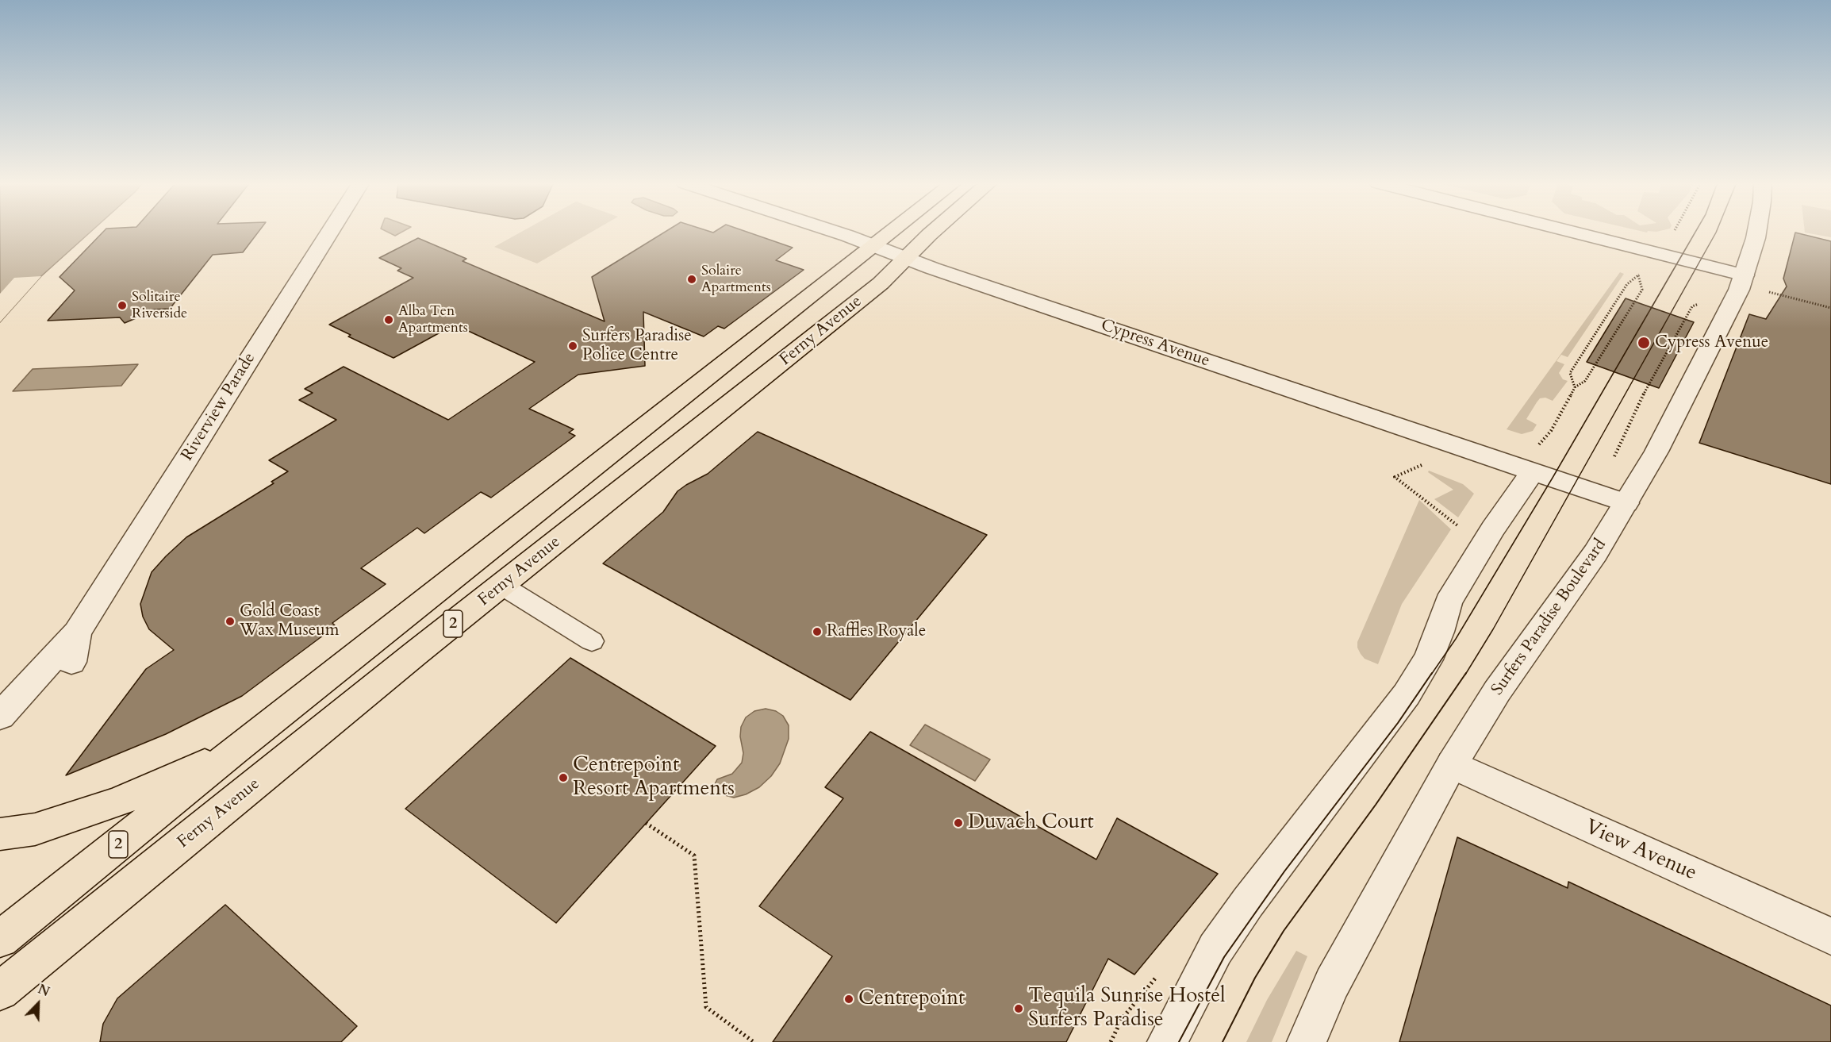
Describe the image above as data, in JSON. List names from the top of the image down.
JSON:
{
  "streets": {
    "highway": ["Ferny Avenue", "2"],
    "street": [
      "Cypress Avenue",
      "Riverview Parade",
      "Surfers Paradise Boulevard",
      "View Avenue"
    ]
  },
  "crossings": [
    ["Ferny Avenue", "Cypress Avenue"],
    ["Cypress Avenue", "Surfers Paradise Boulevard"],
    ["Surfers Paradise Boulevard", "View Avenue"]
  ],
  "places": [
    "Solaire Apartments",
    "Solitaire Riverside",
    "Alba Ten Apartments",
    "Cypress Avenue",
    "Surfers Paradise Police Centre",
    "Gold Coast Wax Museum",
    "Raffles Royale",
    "Centrepoint Resort Apartments",
    "Duvach Court",
    "Centrepoint",
    "Tequila Sunrise Hostel Surfers Paradise"
  ],
  "north": "top right"
}
